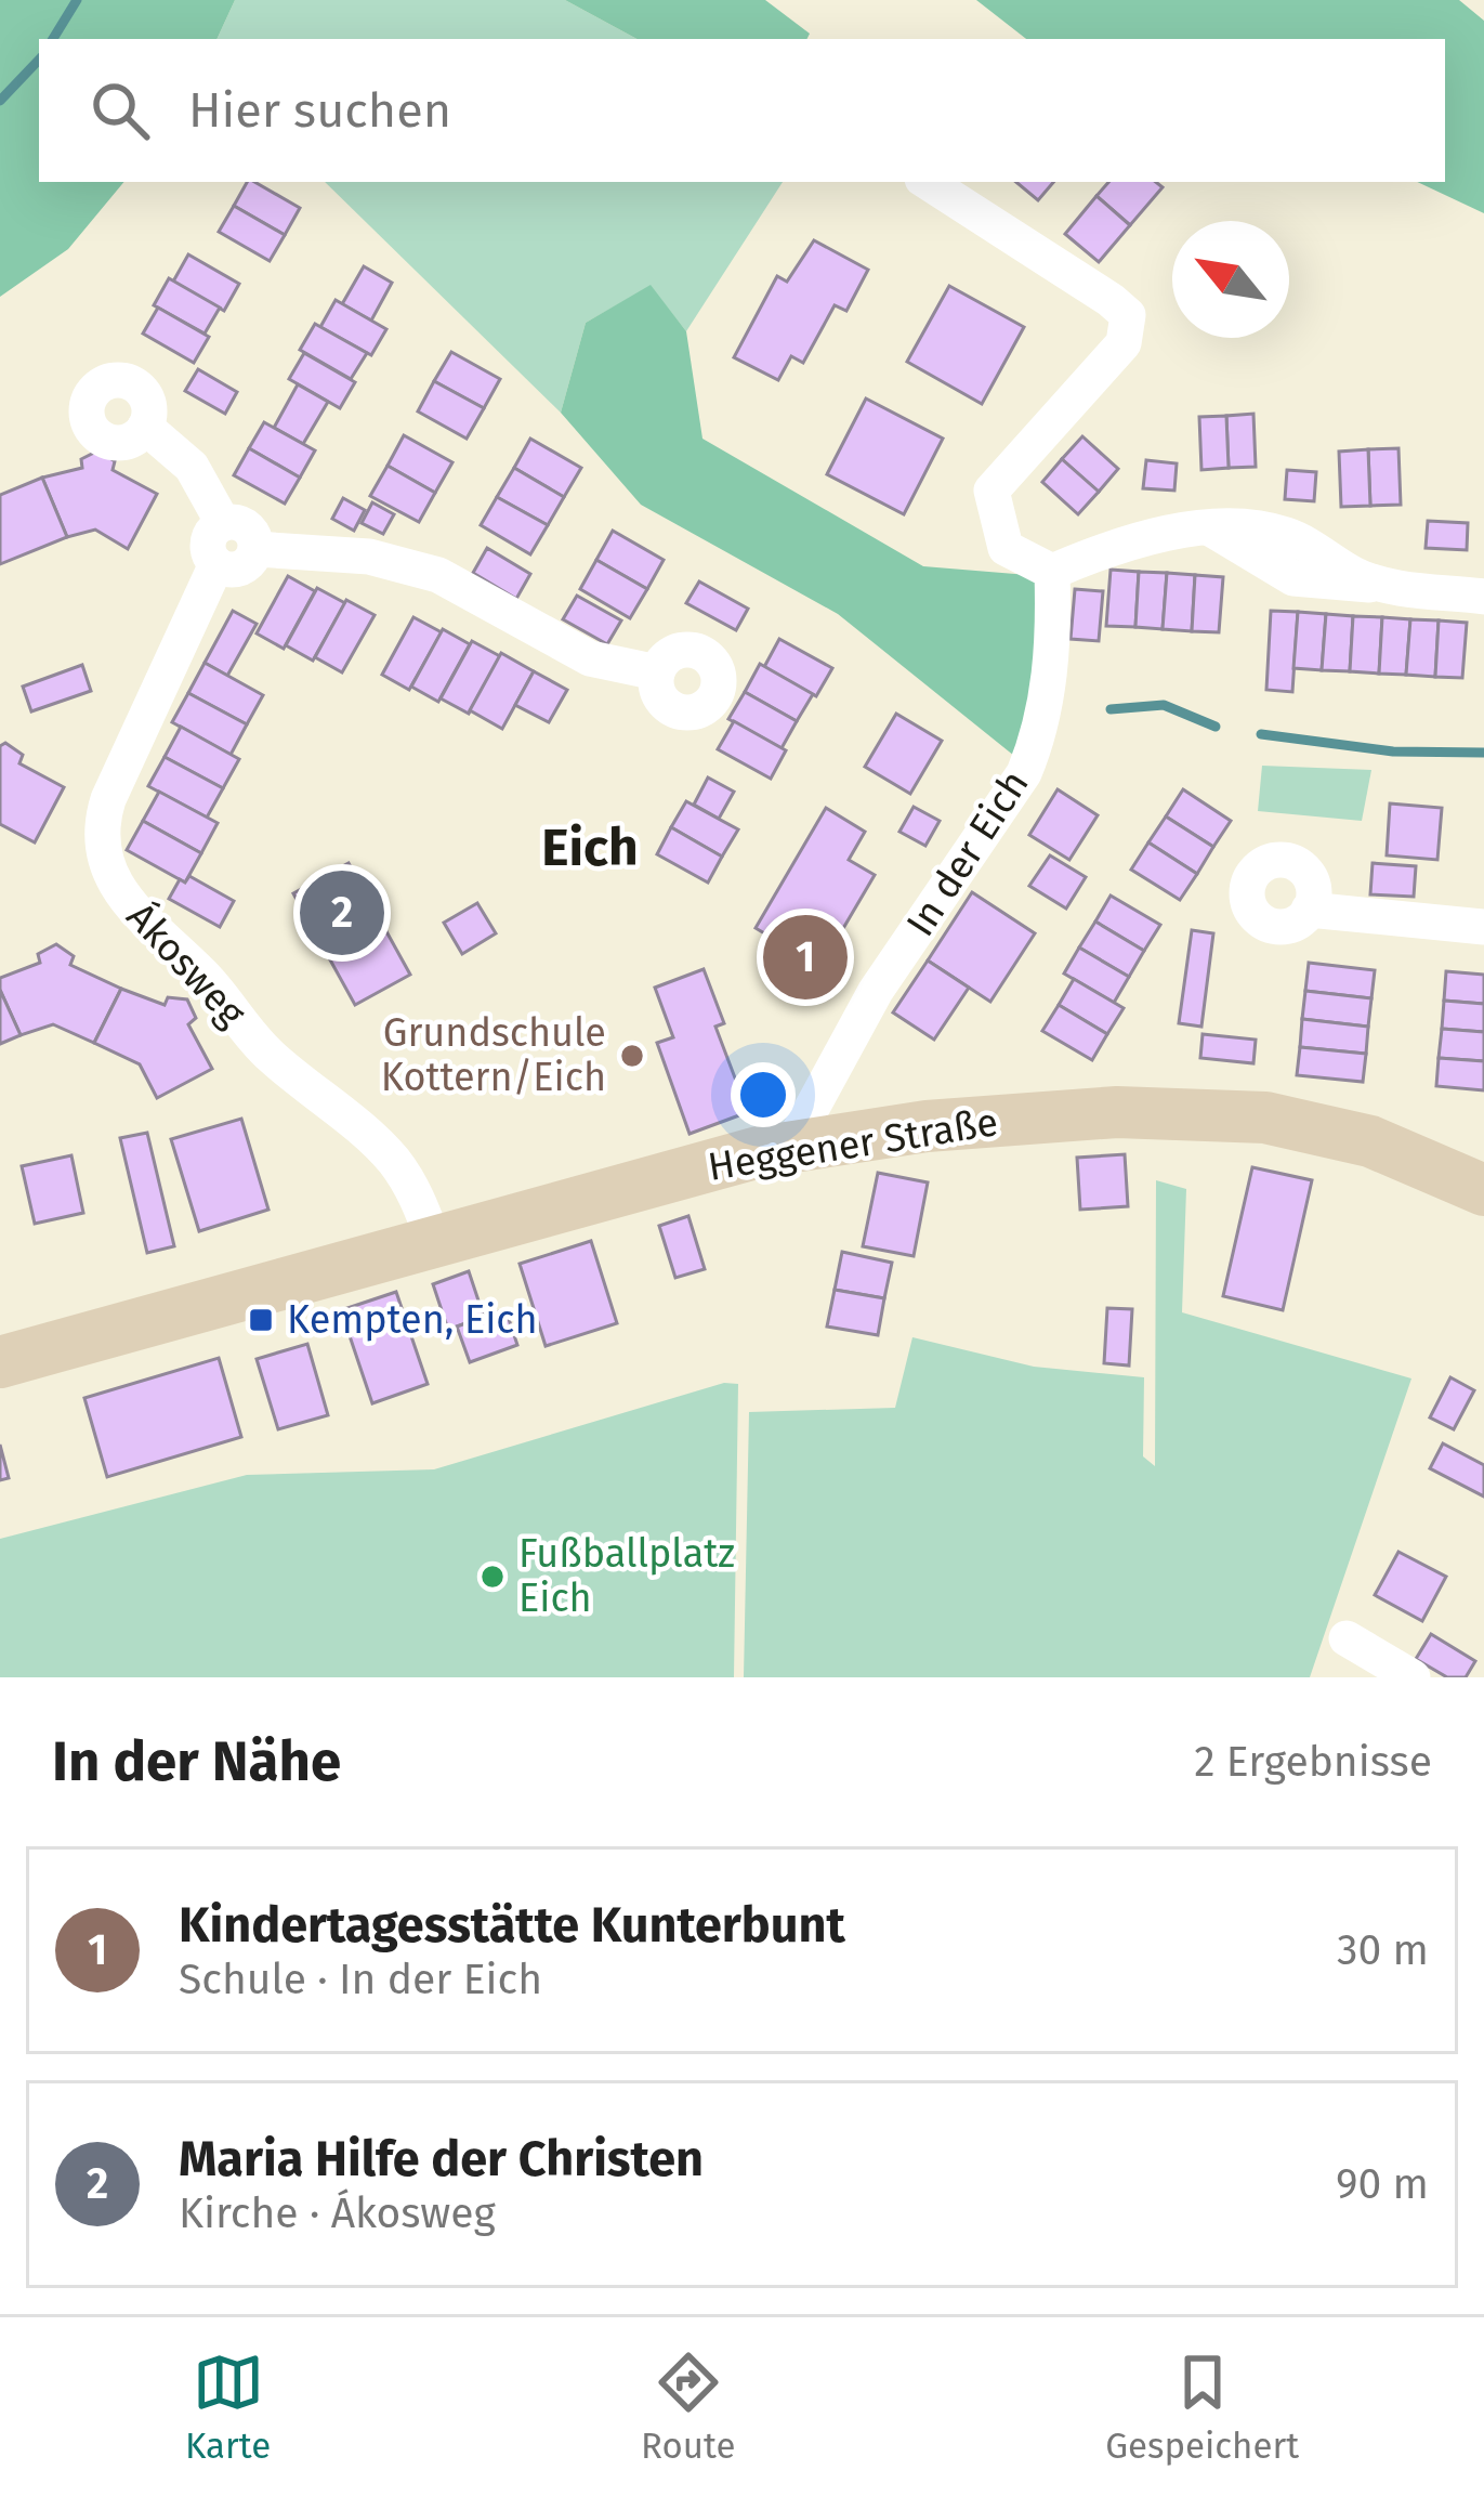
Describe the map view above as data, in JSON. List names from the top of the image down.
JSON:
{
  "streets": {
    "street": ["In der Eich", "Ákosweg", "Heggener Straße"]
  },
  "crossings": [
    ["In der Eich", "Heggener Straße"],
    ["Ákosweg", "Heggener Straße"]
  ],
  "districts": ["Eich"],
  "places": {
    "other": ["Grundschule Kottern/Eich", "Fußballplatz Eich"],
    "transit": ["Kempten, Eich"]
  },
  "north": "top left",
  "page": {
    "search": "Hier suchen",
    "pins": ["2", "1"],
    "heading": ["In der Nähe", "2 Ergebnisse"],
    "list": [
      {
        "mark": "1",
        "name": "Kindertagesstätte Kunterbunt",
        "note": "Schule · In der Eich",
        "value": "30 m"
      },
      {
        "mark": "2",
        "name": "Maria Hilfe der Christen",
        "note": "Kirche · Ákosweg",
        "value": "90 m"
      }
    ],
    "nav": ["Karte", "Route", "Gespeichert"]
  }
}
